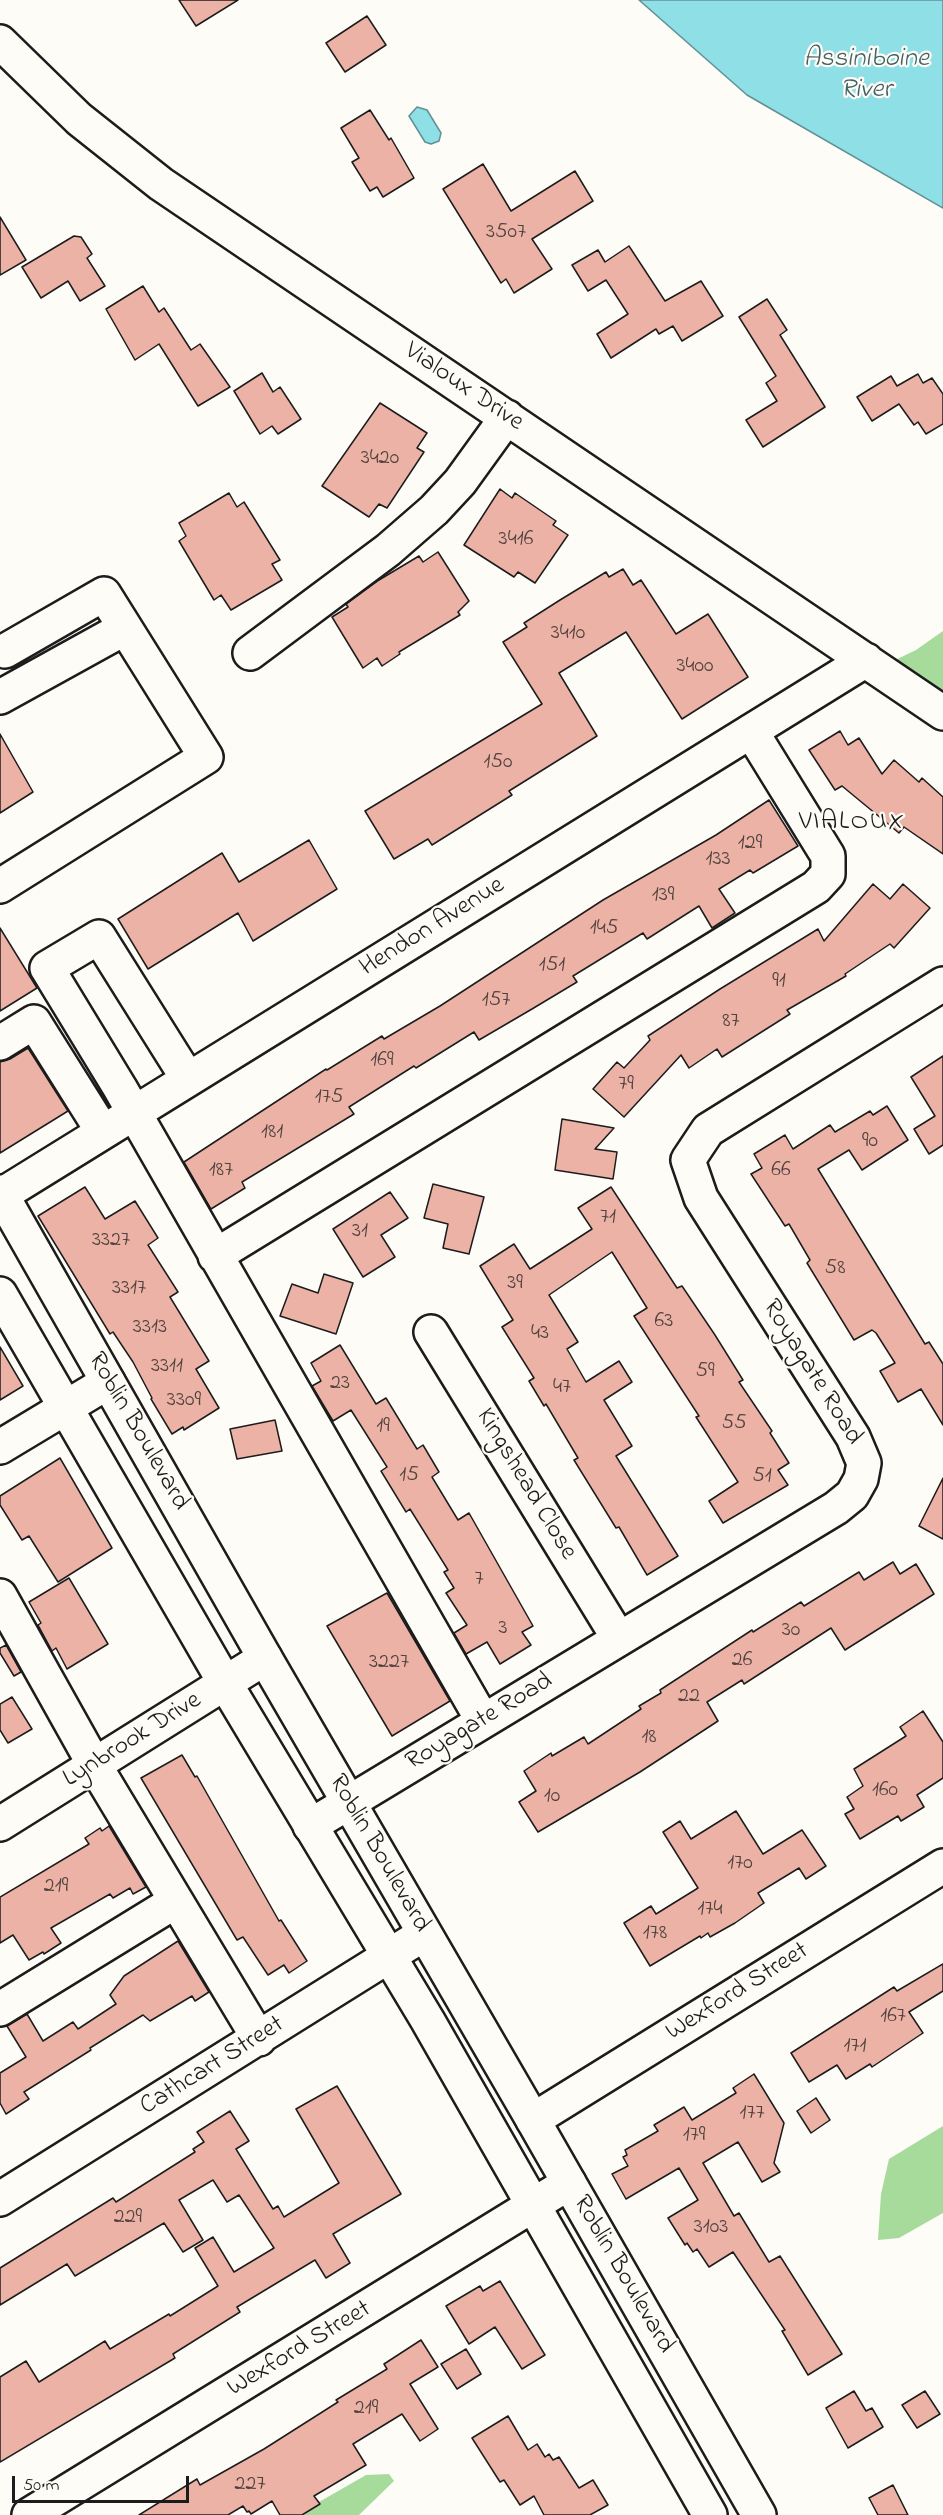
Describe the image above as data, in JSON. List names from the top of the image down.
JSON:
{
  "streets": {
    "street": [
      "Vialoux Drive",
      "Hendon Avenue",
      "Royagate Road",
      "Roblin Boulevard",
      "Kingshead Close",
      "Lynbrook Drive",
      "Wexford Street",
      "Cathcart Street"
    ]
  },
  "crossings": [
    ["Vialoux Drive", "Hendon Avenue"],
    ["Hendon Avenue", "Roblin Boulevard"],
    ["Royagate Road", "Roblin Boulevard"],
    ["Royagate Road", "Kingshead Close"],
    ["Roblin Boulevard", "Lynbrook Drive"],
    ["Roblin Boulevard", "Wexford Street"],
    ["Roblin Boulevard", "Cathcart Street"]
  ],
  "districts": ["VIALOUX"],
  "water": ["Assiniboine River"],
  "house_numbers": [
    "3507",
    "3420",
    "3416",
    "3410",
    "3400",
    "150",
    "129",
    "133",
    "139",
    "145",
    "151",
    "91",
    "157",
    "87",
    "169",
    "79",
    "175",
    "181",
    "90",
    "187",
    "66",
    "71",
    "31",
    "3327",
    "58",
    "39",
    "3317",
    "63",
    "3313",
    "43",
    "3311",
    "59",
    "23",
    "47",
    "3309",
    "55",
    "19",
    "15",
    "51",
    "7",
    "3",
    "30",
    "26",
    "3227",
    "22",
    "18",
    "160",
    "10",
    "170",
    "219",
    "174",
    "178",
    "167",
    "171",
    "177",
    "179",
    "229",
    "3103",
    "219",
    "227"
  ],
  "scale_bar": "50 m"
}
